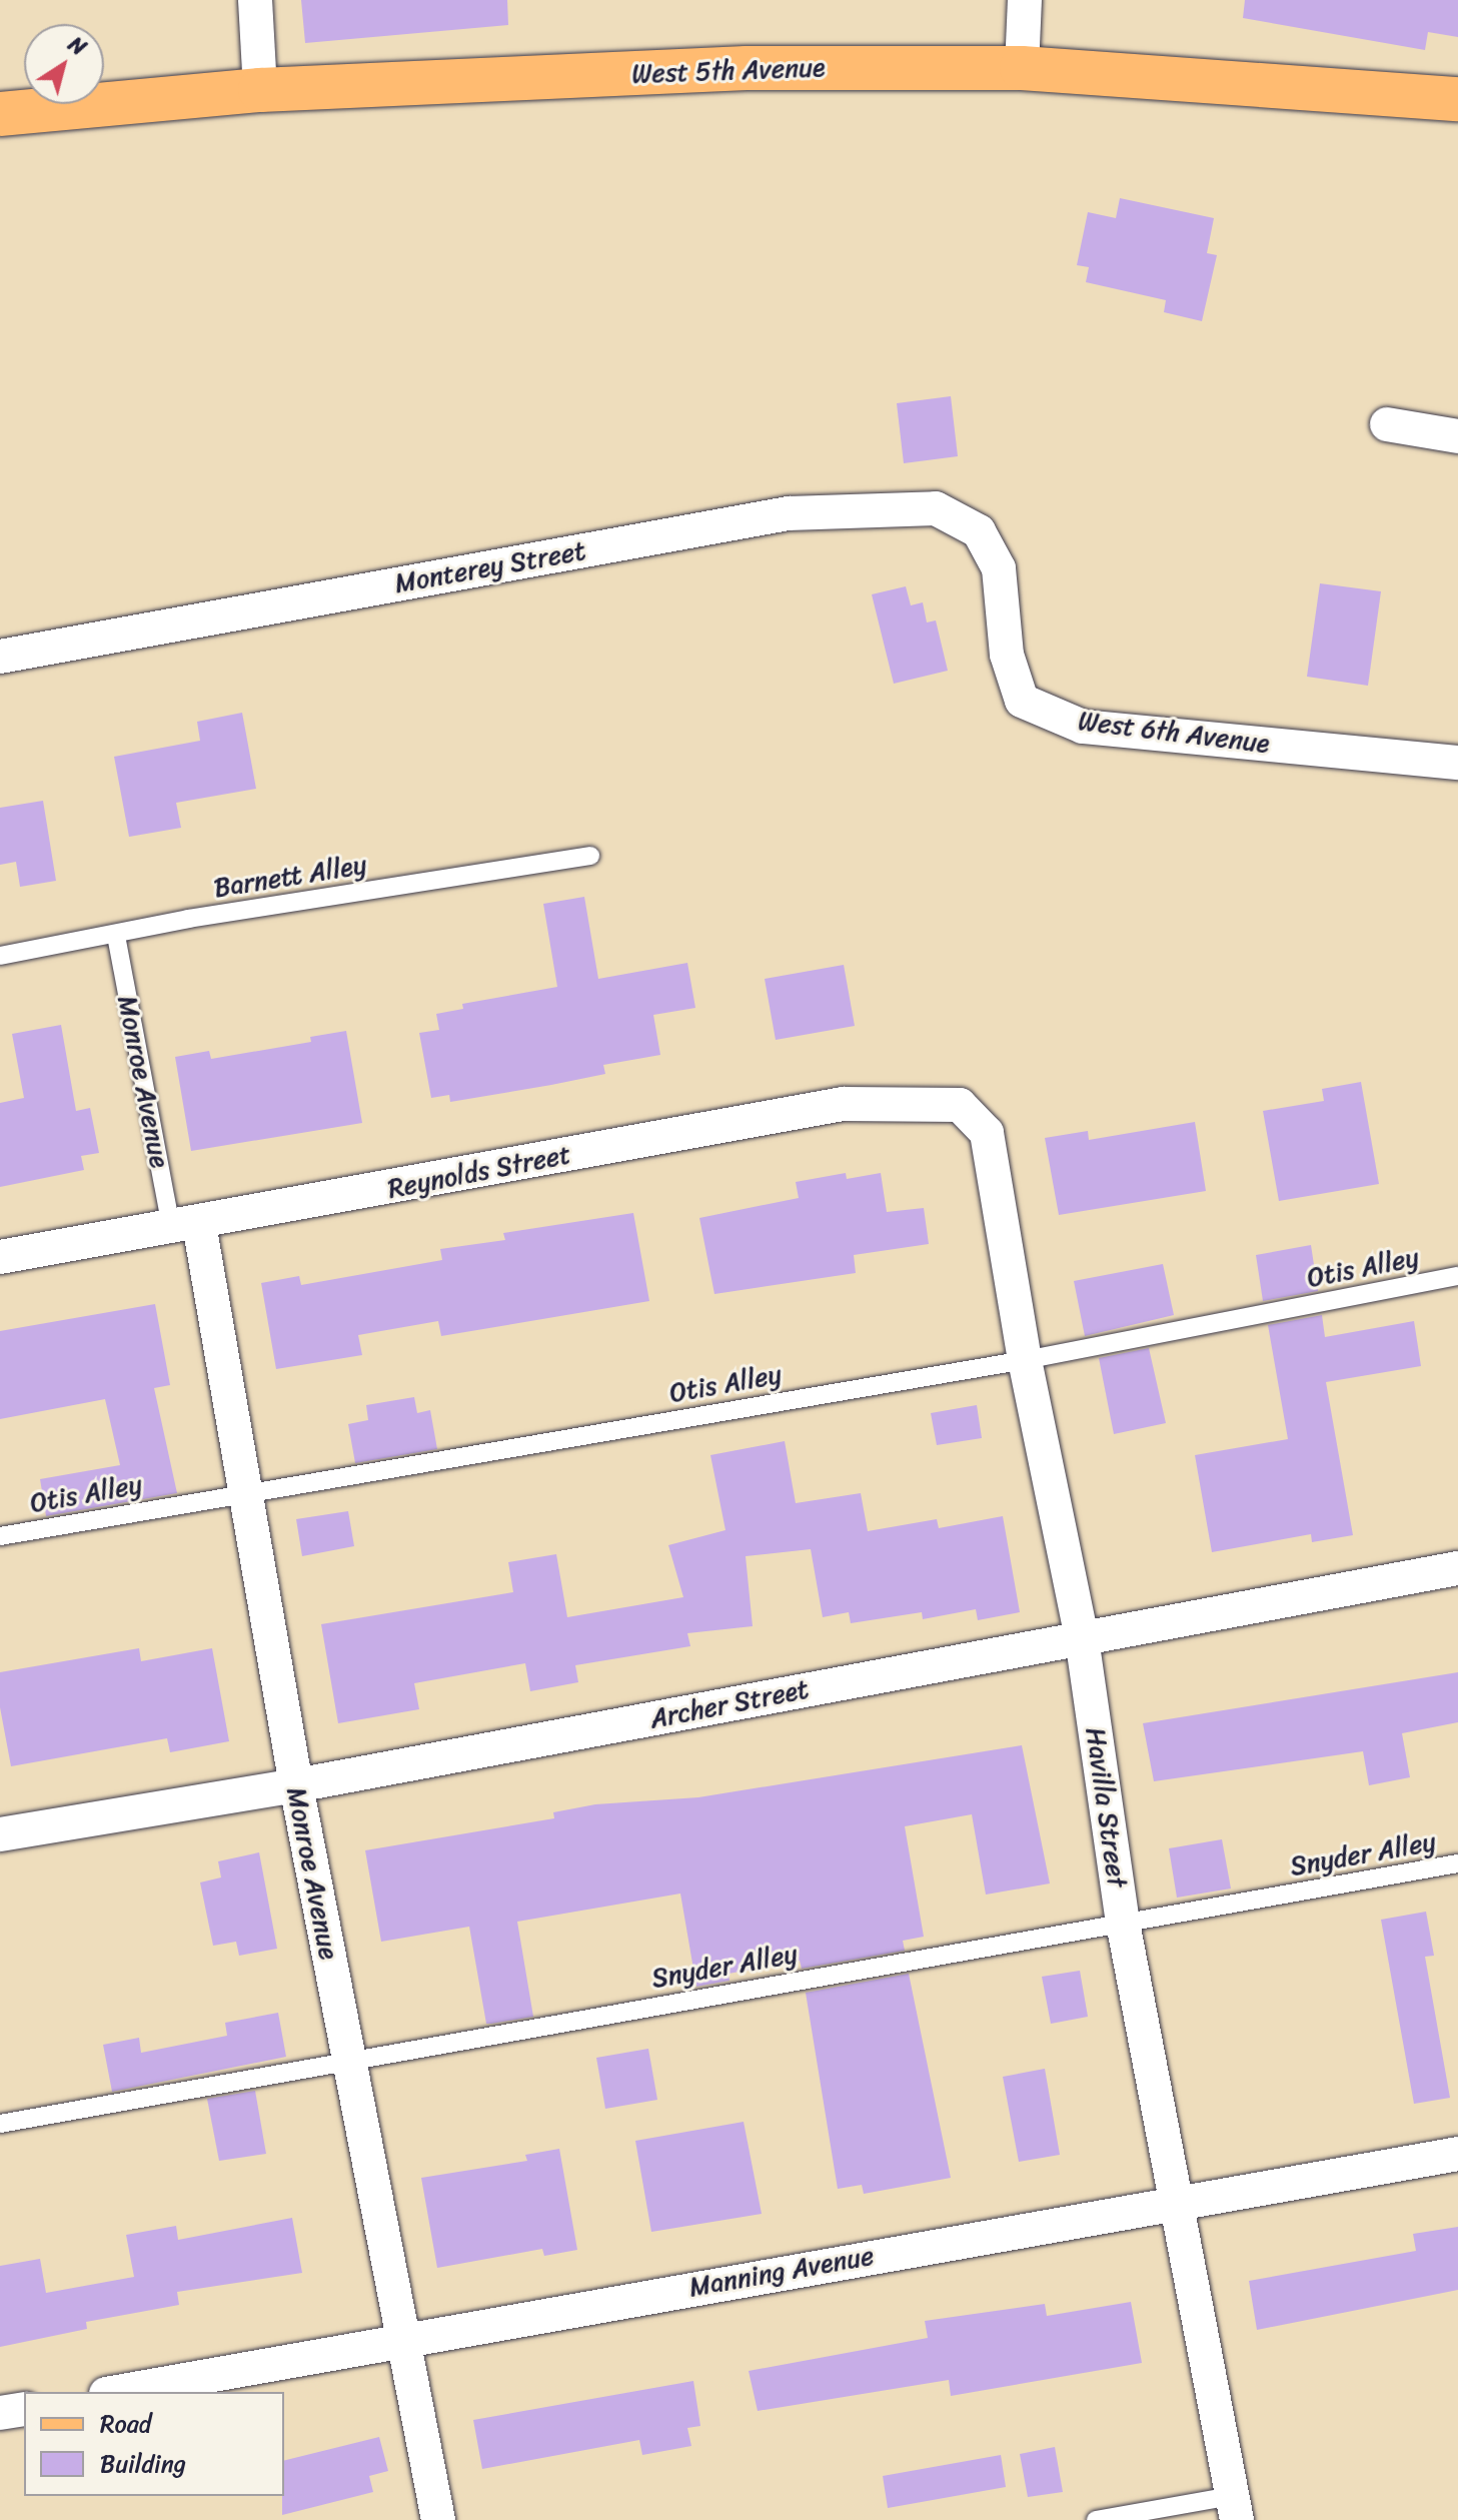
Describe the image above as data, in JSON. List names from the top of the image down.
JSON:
{
  "streets": {
    "main road": ["West 5th Avenue"],
    "street": [
      "Monterey Street",
      "West 6th Avenue",
      "Monroe Avenue",
      "Reynolds Street",
      "Archer Street",
      "Havilla Street",
      "Manning Avenue"
    ],
    "lane": ["Barnett Alley", "Otis Alley", "Snyder Alley"]
  },
  "crossings": [
    ["Monterey Street", "West 6th Avenue"],
    ["Barnett Alley", "Monroe Avenue"],
    ["Monroe Avenue", "Reynolds Street"],
    ["Monroe Avenue", "Otis Alley"],
    ["Monroe Avenue", "Archer Street"],
    ["Monroe Avenue", "Snyder Alley"],
    ["Monroe Avenue", "Manning Avenue"],
    ["Reynolds Street", "Havilla Street"],
    ["Otis Alley", "Havilla Street"],
    ["Archer Street", "Havilla Street"],
    ["Havilla Street", "Snyder Alley"],
    ["Havilla Street", "Manning Avenue"]
  ],
  "legend": ["Road", "Building"],
  "north": "top right"
}
